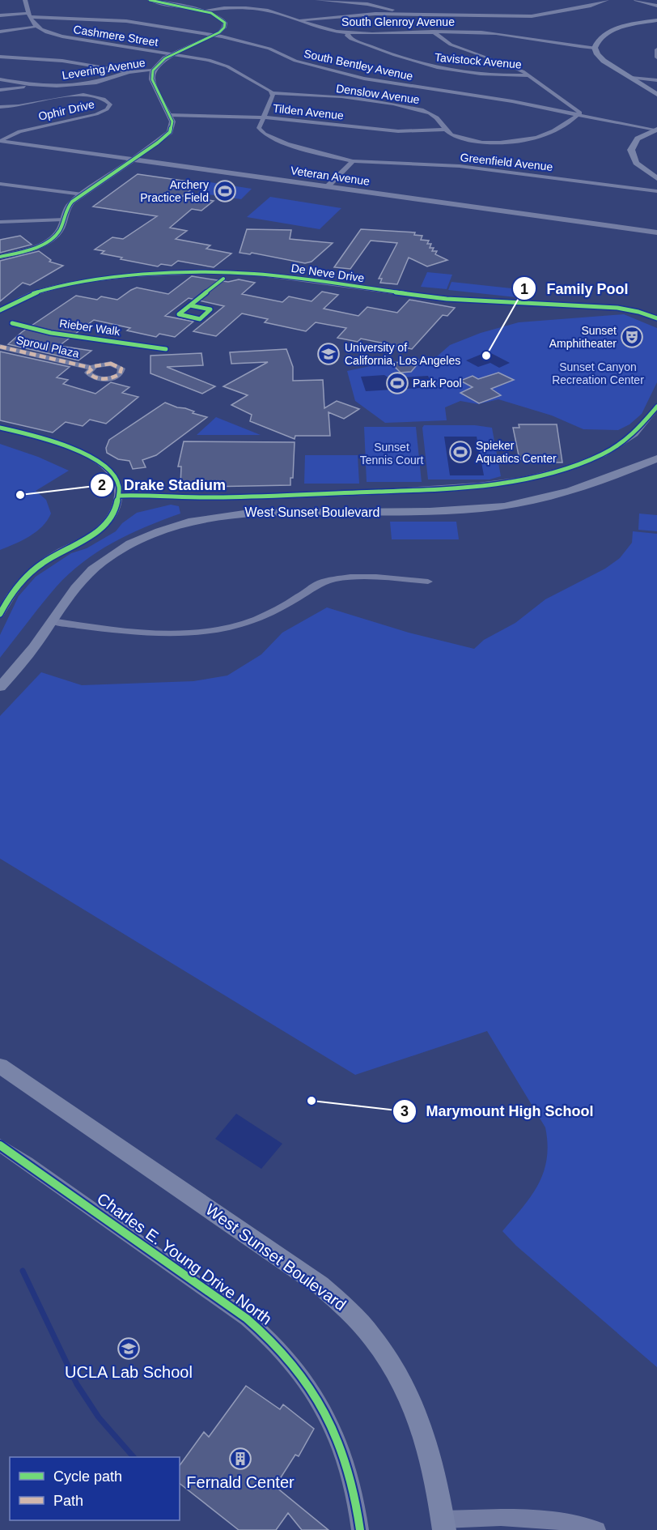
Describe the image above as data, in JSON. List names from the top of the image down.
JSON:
{
  "streets": {
    "main road": ["West Sunset Boulevard"],
    "street": [
      "South Glenroy Avenue",
      "Cashmere Street",
      "Tavistock Avenue",
      "South Bentley Avenue",
      "Levering Avenue",
      "Denslow Avenue",
      "Ophir Drive",
      "Tilden Avenue",
      "Greenfield Avenue",
      "Veteran Avenue",
      "De Neve Drive",
      "Sproul Plaza",
      "Charles E. Young Drive North"
    ],
    "cycle path": ["Rieber Walk"]
  },
  "crossings": [
    ["South Glenroy Avenue", "Tavistock Avenue"],
    ["Cashmere Street", "Denslow Avenue"],
    ["South Bentley Avenue", "Denslow Avenue"],
    ["Denslow Avenue", "Tilden Avenue"],
    ["Ophir Drive", "Veteran Avenue"]
  ],
  "parks": ["Sunset Canyon Recreation Center", "Sunset Tennis Court"],
  "places": {
    "sports": ["Archery Practice Field", "Park Pool", "Spieker Aquatics Center"],
    "theatre": ["Sunset Amphitheater"],
    "school or university": ["University of California, Los Angeles", "UCLA Lab School"],
    "other": ["Family Pool", "Drake Stadium", "Marymount High School"],
    "building": ["Fernald Center"]
  },
  "legend": ["Cycle path", "Path"]
}
